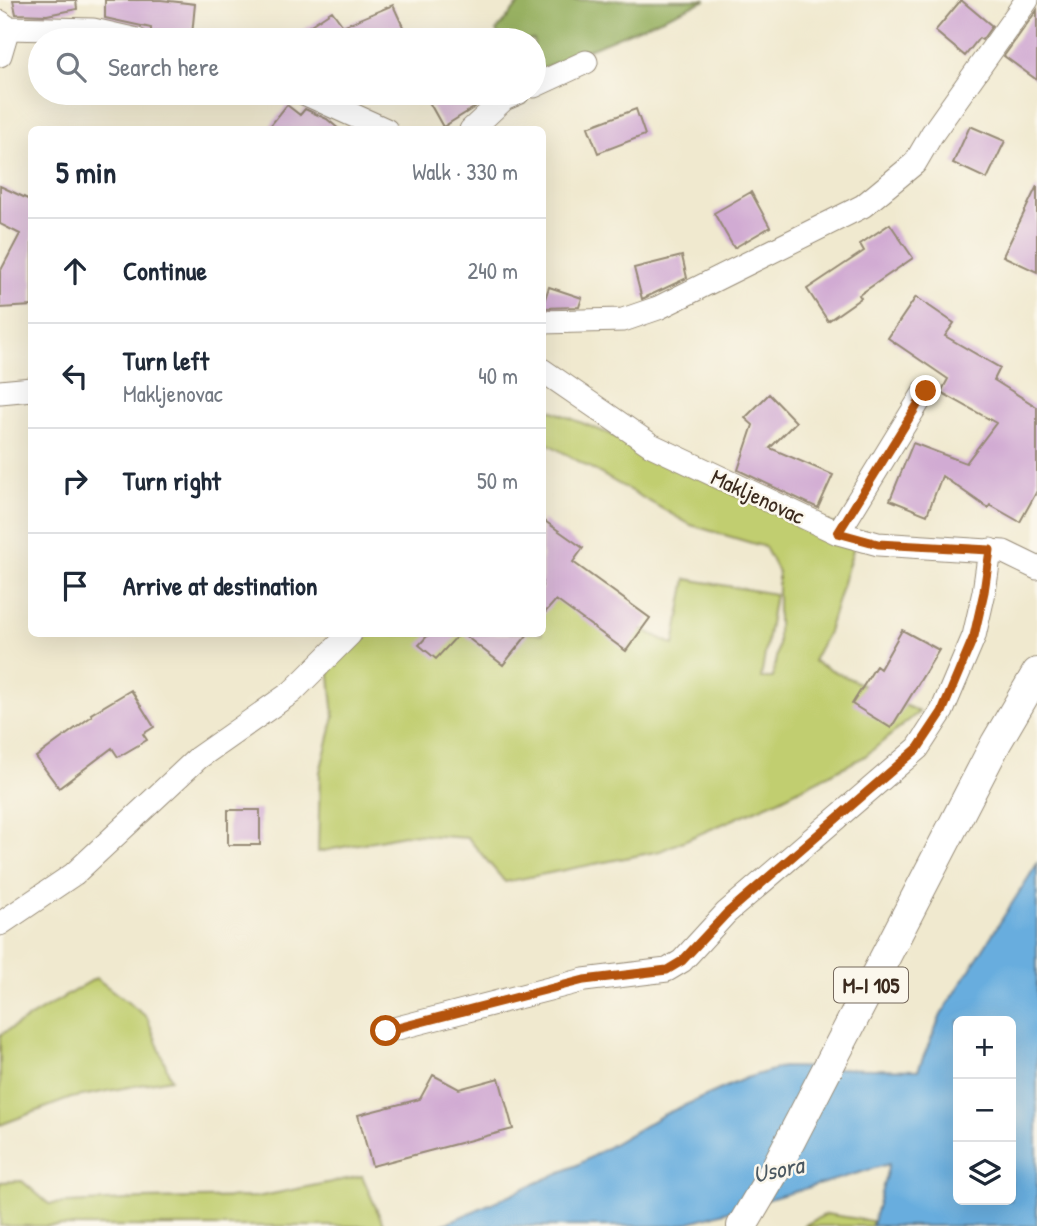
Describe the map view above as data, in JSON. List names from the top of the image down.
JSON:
{
  "streets": {
    "main road": ["M-I 105"],
    "street": ["Makljenovac"]
  },
  "water": ["Usora"],
  "page": {
    "search": "Search here",
    "heading": ["5 min", "Walk · 330 m"],
    "list": [
      ["Continue", "240 m"],
      ["Turn left", "Makljenovac", "40 m"],
      ["Turn right", "50 m"],
      "Arrive at destination"
    ],
    "map_buttons": ["+", "−"]
  }
}
